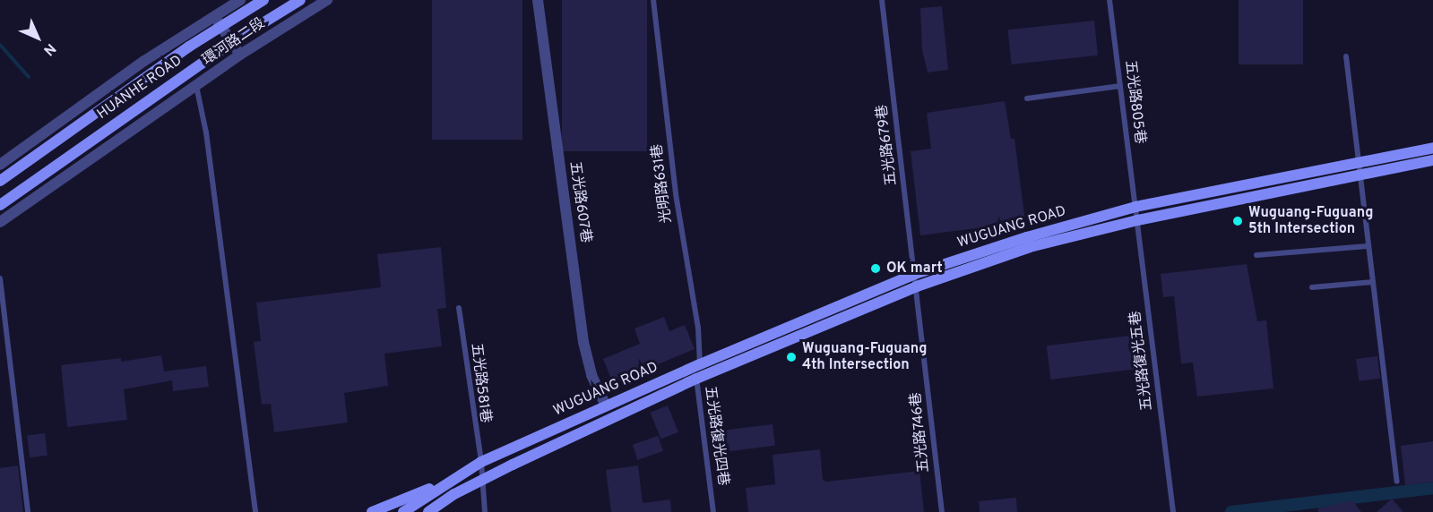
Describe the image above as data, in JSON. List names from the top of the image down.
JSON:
{
  "streets": {
    "main road": ["HUANHE ROAD", "WUGUANG ROAD"],
    "street": ["環河路二段", "五光路607巷"],
    "lane": [
      "五光路805巷",
      "五光路679巷",
      "光明路631巷",
      "五光路復光五巷",
      "五光路581巷",
      "五光路746巷",
      "五光路復光四巷"
    ]
  },
  "crossings": [
    ["五光路805巷", "WUGUANG ROAD"],
    ["五光路805巷", "五光路復光五巷"],
    ["五光路679巷", "WUGUANG ROAD"],
    ["五光路679巷", "五光路746巷"],
    ["光明路631巷", "WUGUANG ROAD"],
    ["光明路631巷", "五光路復光四巷"],
    ["五光路607巷", "WUGUANG ROAD"],
    ["WUGUANG ROAD", "五光路復光五巷"],
    ["WUGUANG ROAD", "五光路581巷"],
    ["WUGUANG ROAD", "五光路746巷"],
    ["WUGUANG ROAD", "五光路復光四巷"]
  ],
  "places": ["Wuguang-Fuguang 5th Intersection", "OK mart", "Wuguang-Fuguang 4th Intersection"],
  "north": "bottom right"
}
